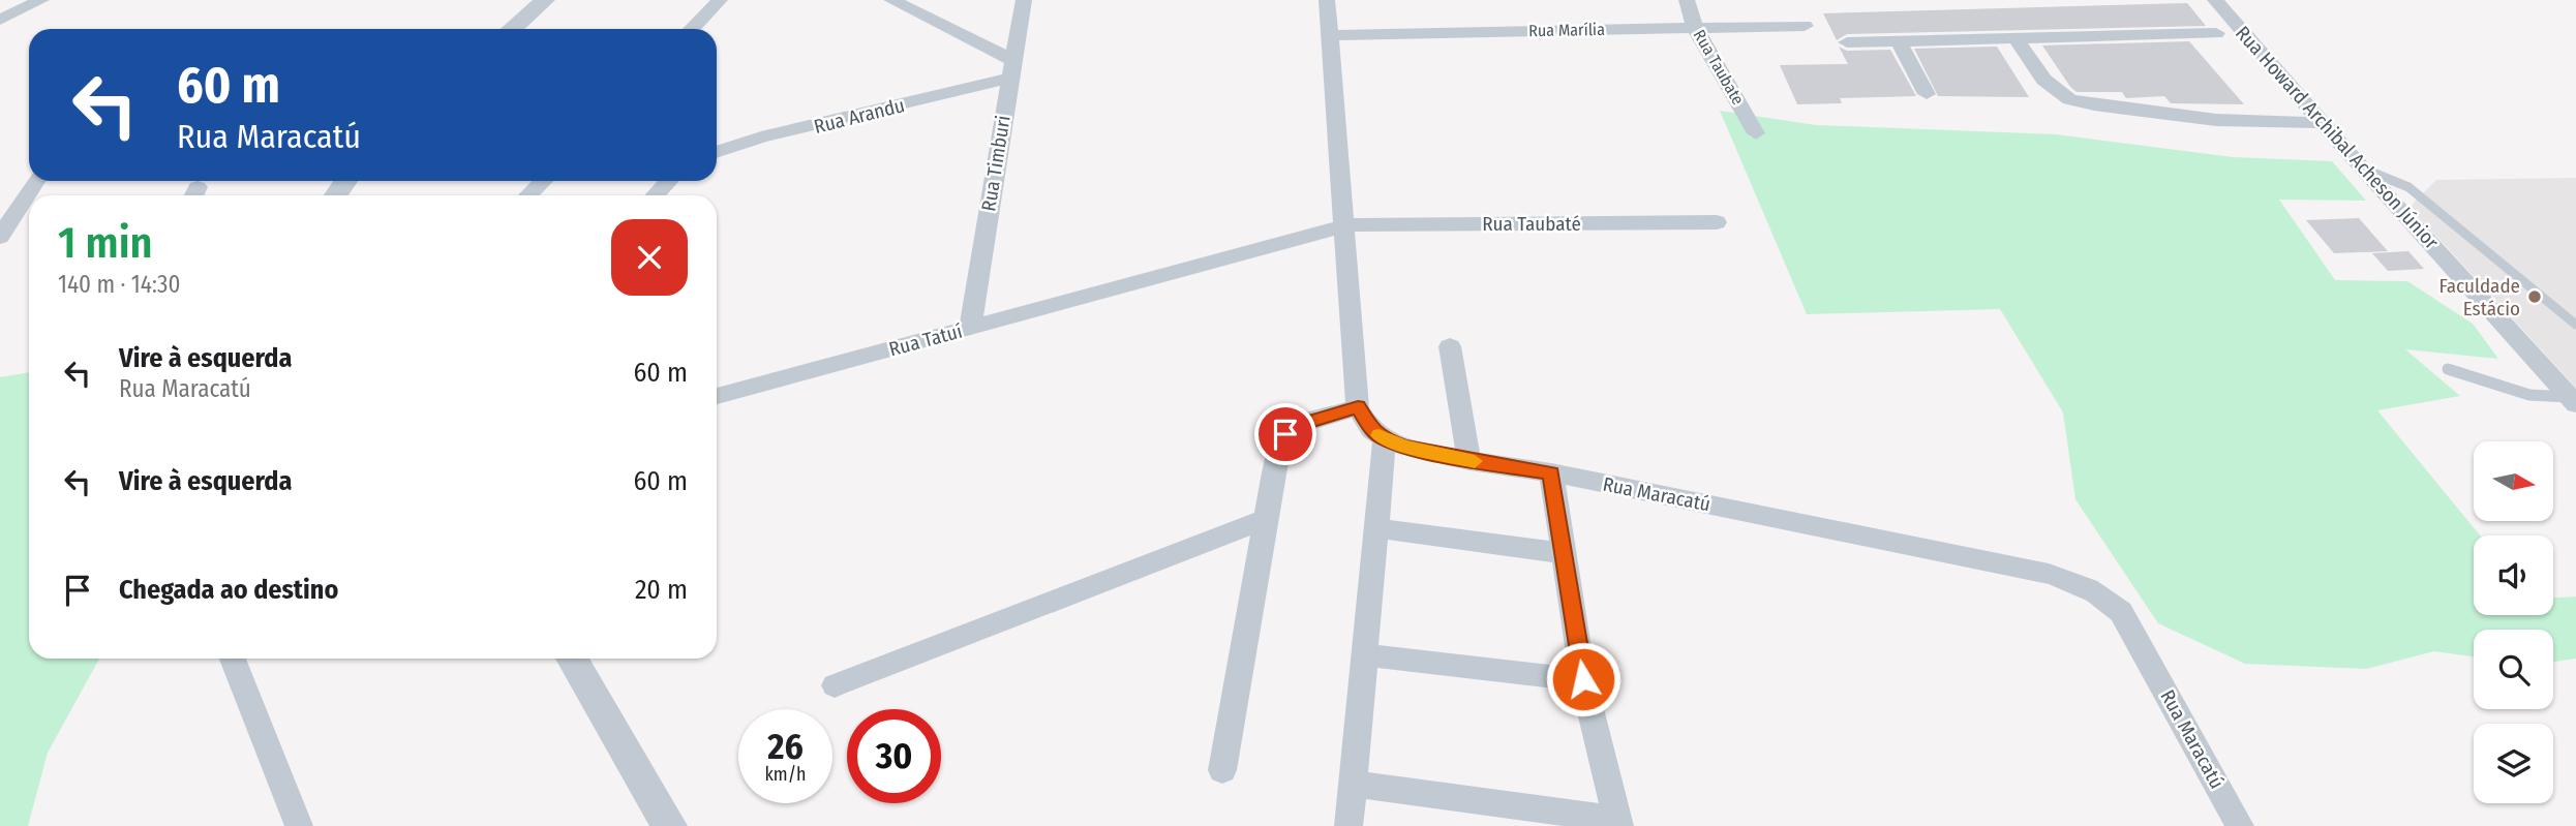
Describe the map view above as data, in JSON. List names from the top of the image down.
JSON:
{
  "streets": {
    "street": [
      "Rua Marília",
      "Rua Taubate",
      "Rua Arandu",
      "Rua Howard Archibal Acheson Júnior",
      "Rua Timburi",
      "Rua Taubaté",
      "Rua Tatuí",
      "Rua Maracatú"
    ]
  },
  "crossings": [
    ["Rua Marília", "Rua Taubate"],
    ["Rua Arandu", "Rua Timburi"],
    ["Rua Timburi", "Rua Tatuí"],
    ["Rua Taubaté", "Rua Tatuí"]
  ],
  "places": ["Faculdade Estácio"],
  "north": "right",
  "page": {
    "turn": ["60 m", "Rua Maracatú"],
    "heading": ["1 min", "140 m · 14:30"],
    "list": [
      {
        "name": "Vire à esquerda",
        "note": "Rua Maracatú",
        "value": "60 m"
      },
      {
        "name": "Vire à esquerda",
        "value": "60 m"
      },
      {
        "name": "Chegada ao destino",
        "value": "20 m"
      }
    ],
    "speed": "26 km/h",
    "limit": "30"
  }
}
